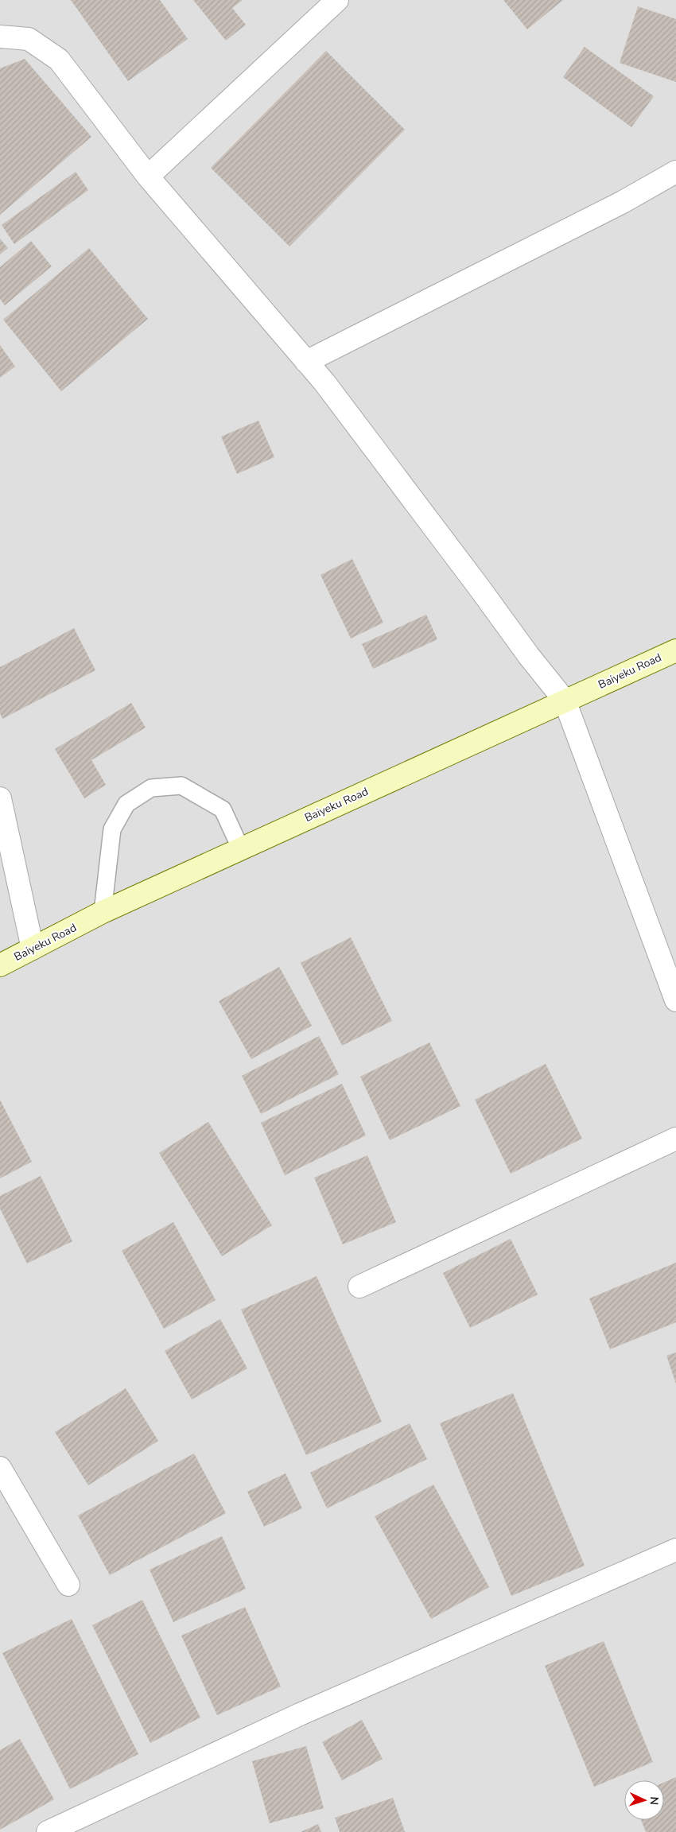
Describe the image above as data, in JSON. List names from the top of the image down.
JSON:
{
  "streets": {
    "main road": ["Baiyeku Road"]
  },
  "north": "right"
}
